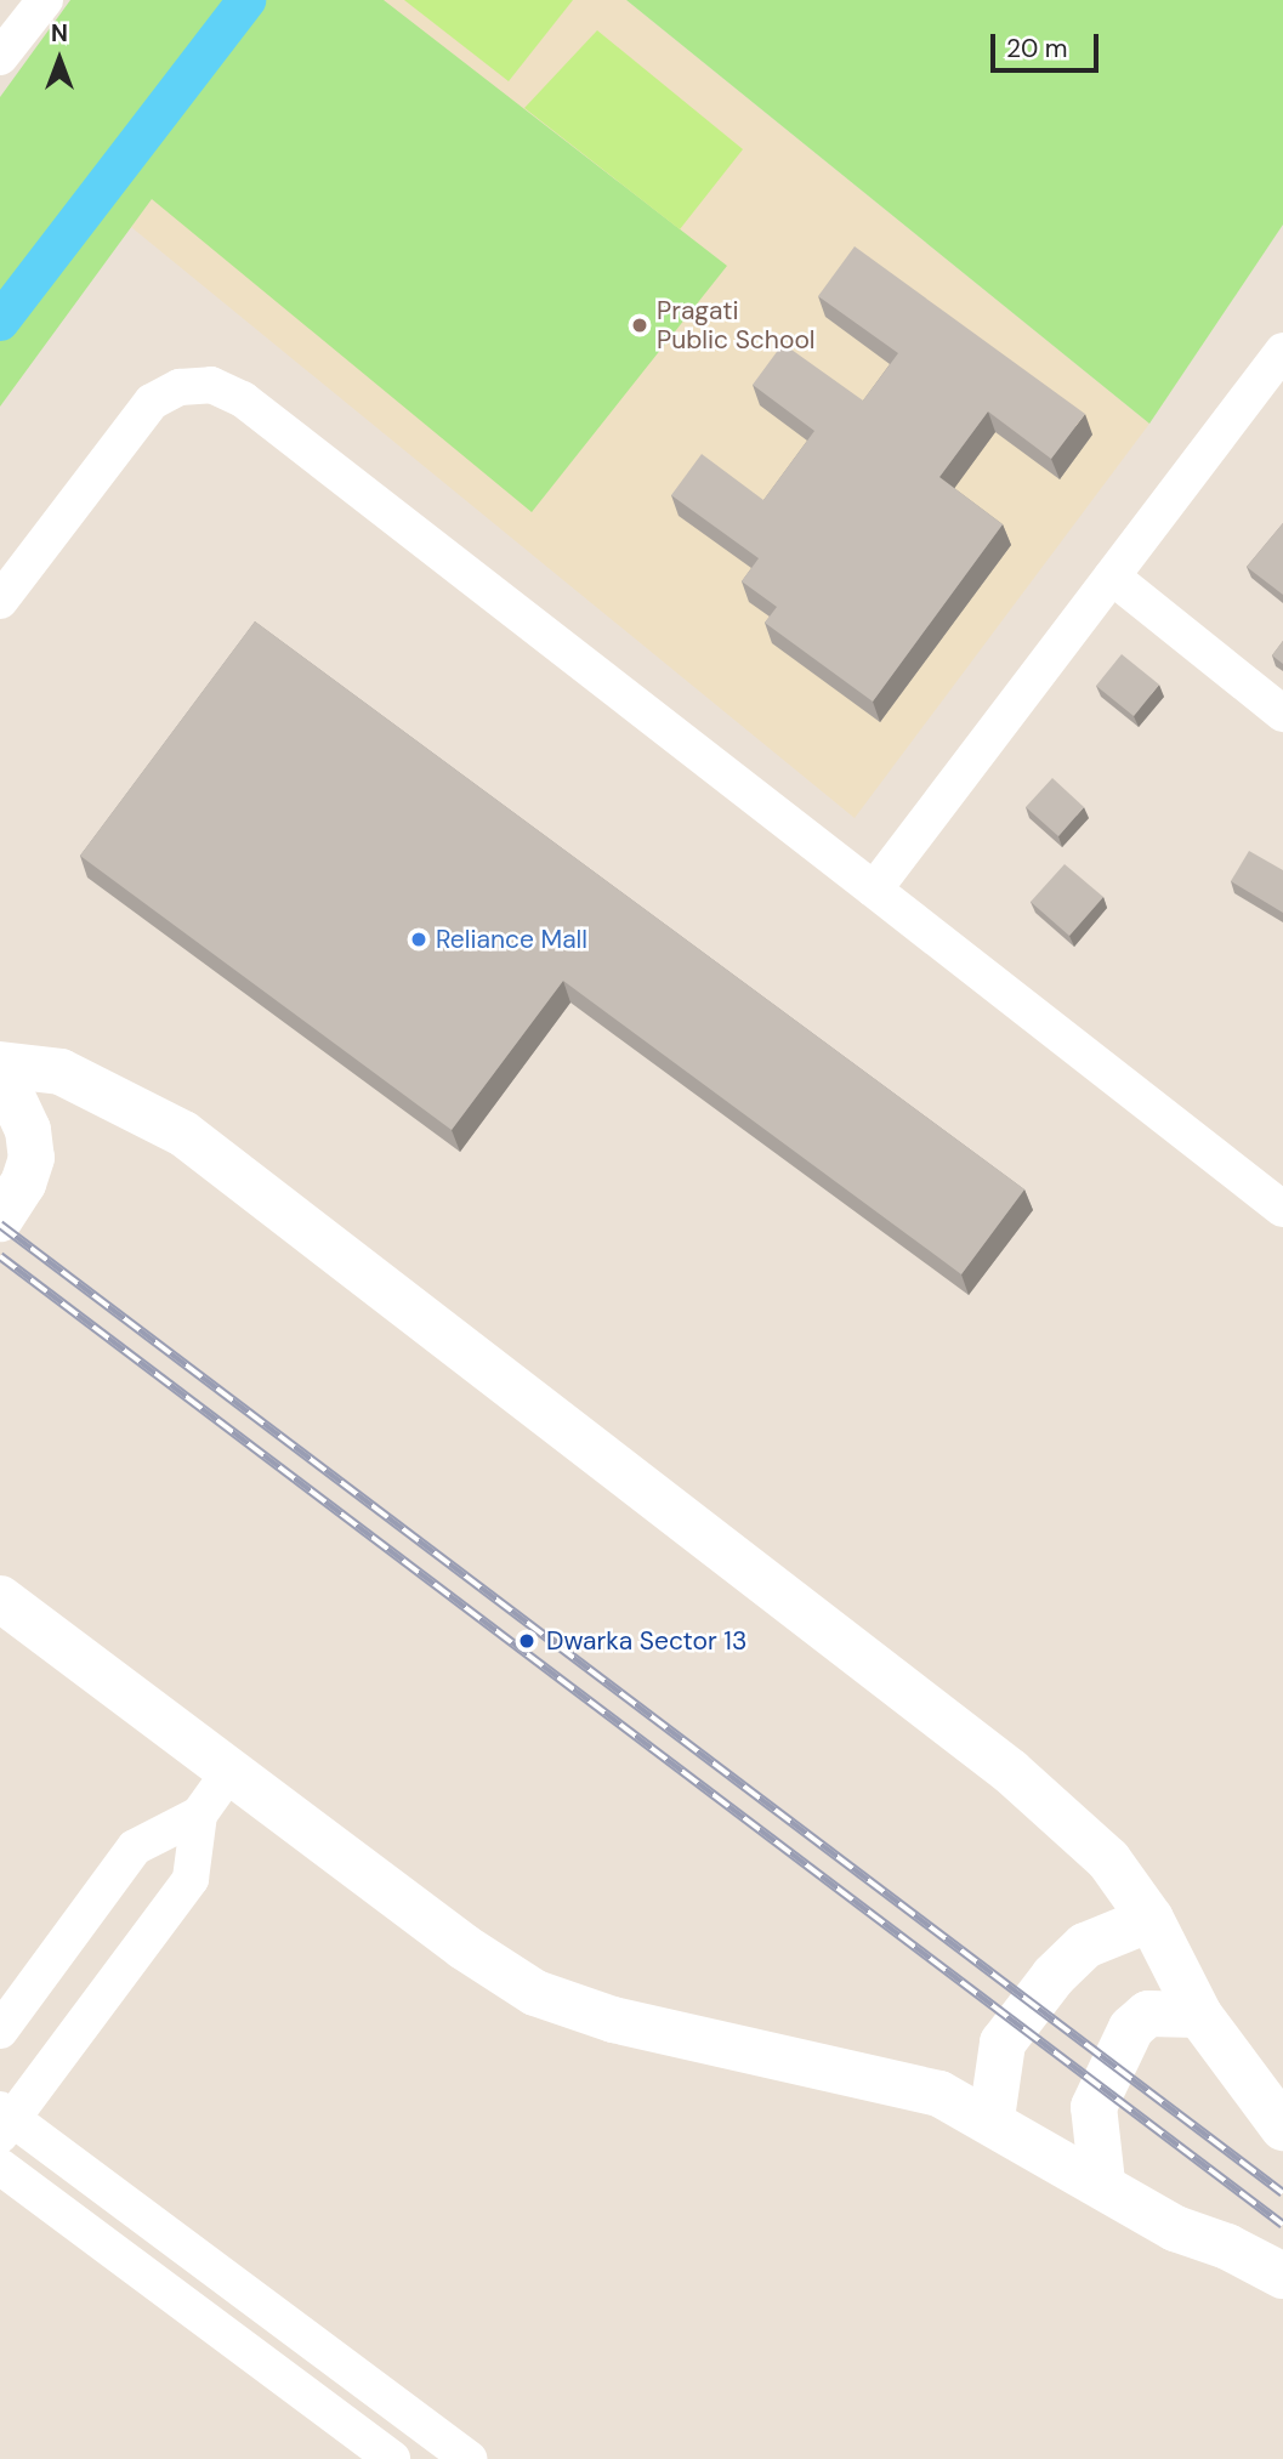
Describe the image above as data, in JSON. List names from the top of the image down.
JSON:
{
  "places": ["Pragati Public School", "Reliance Mall", "Dwarka Sector 13"],
  "scale_bar": "20 m",
  "north": "top"
}
